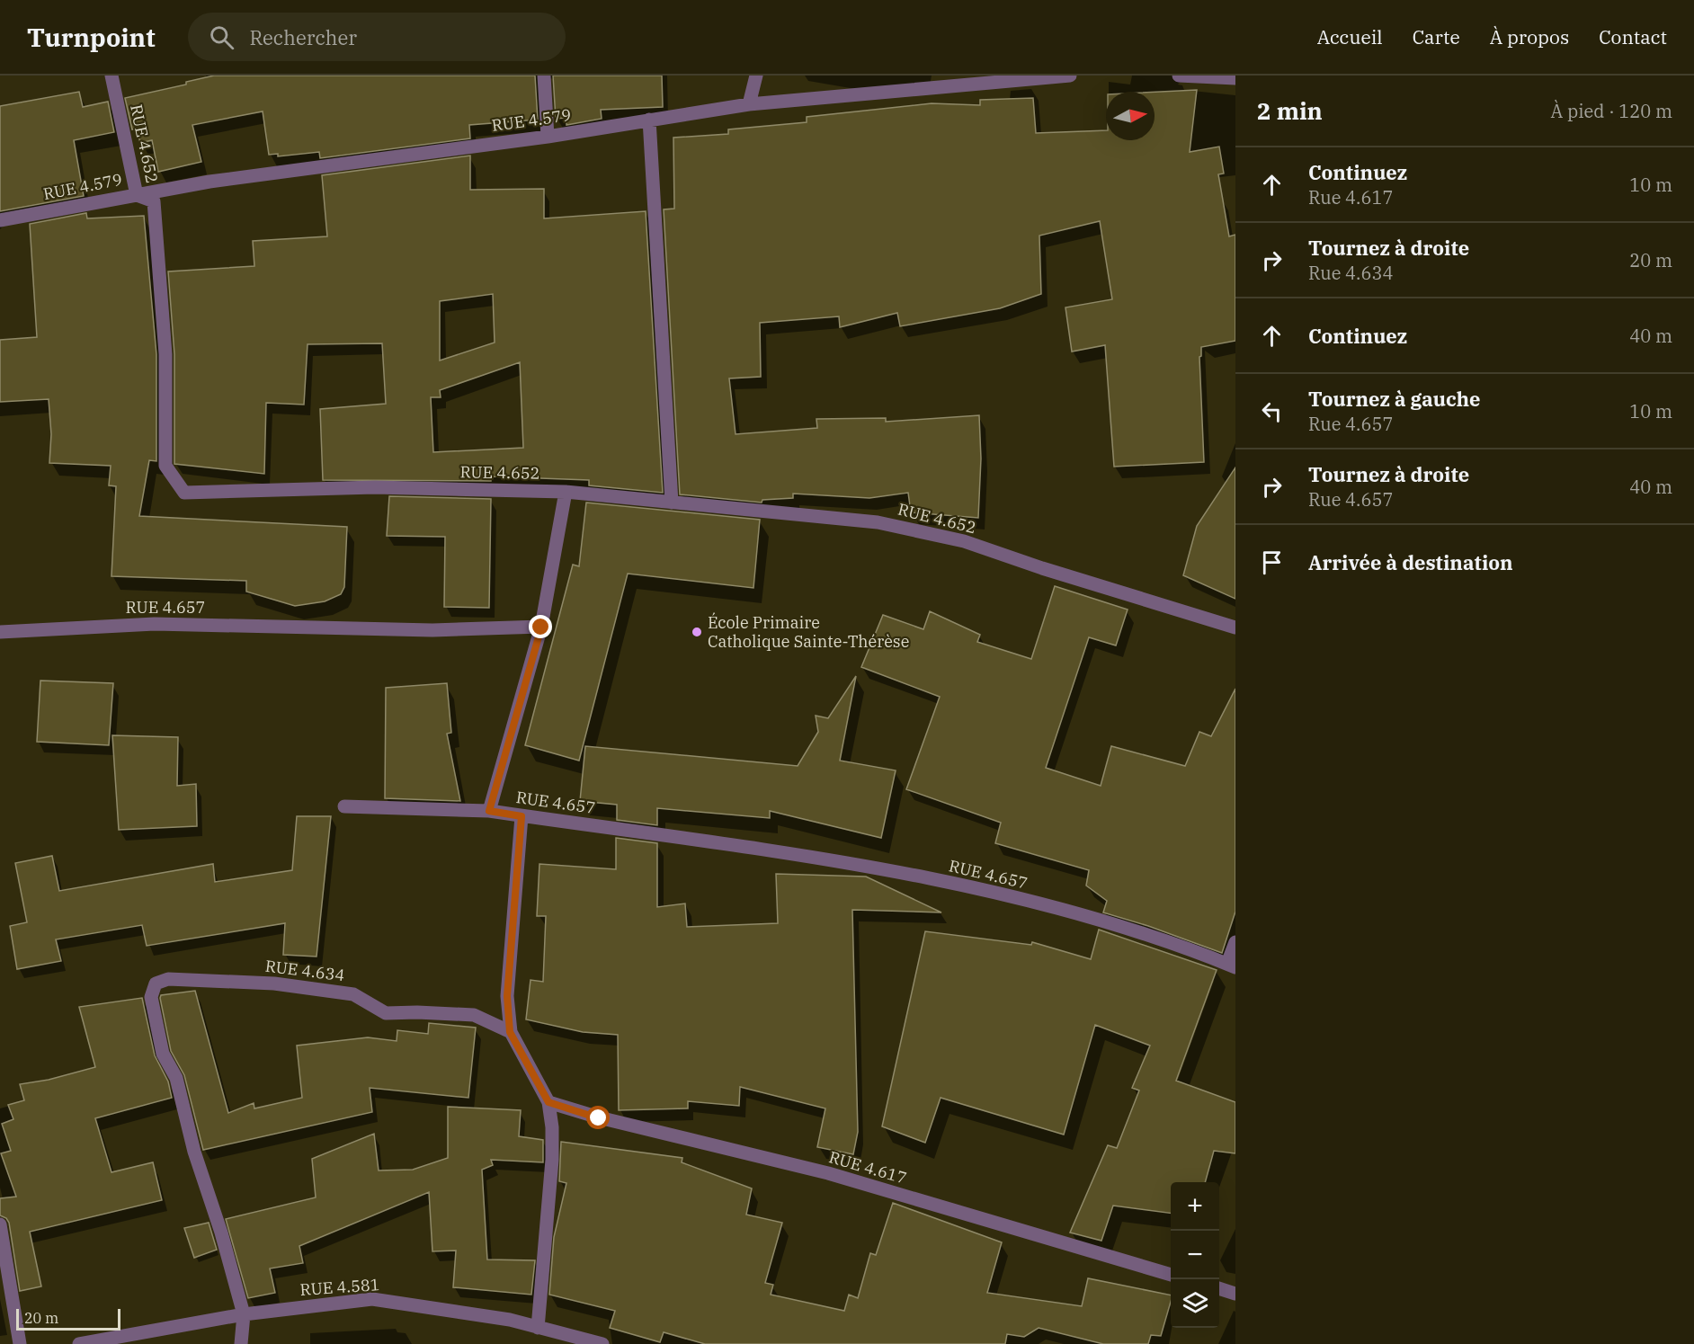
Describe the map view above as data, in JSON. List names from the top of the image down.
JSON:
{
  "streets": {
    "street": [
      "RUE 4.579",
      "RUE 4.652",
      "RUE 4.657",
      "RUE 4.634",
      "RUE 4.617",
      "RUE 4.581"
    ]
  },
  "crossings": [
    ["RUE 4.579", "RUE 4.652"],
    ["RUE 4.634", "RUE 4.581"]
  ],
  "places": ["École Primaire Catholique Sainte-Thérèse"],
  "scale_bar": "20 m",
  "north": "right",
  "page": {
    "header": "Turnpoint",
    "search": "Rechercher",
    "nav": [
      "Accueil",
      "Carte",
      "À propos",
      "Contact"
    ],
    "heading": ["2 min", "À pied · 120 m"],
    "list": [
      ["Continuez", "Rue 4.617", "10 m"],
      ["Tournez à droite", "Rue 4.634", "20 m"],
      ["Continuez", "40 m"],
      ["Tournez à gauche", "Rue 4.657", "10 m"],
      ["Tournez à droite", "Rue 4.657", "40 m"],
      "Arrivée à destination"
    ],
    "map_buttons": ["+", "−"],
    "scale": "20 m"
  }
}
